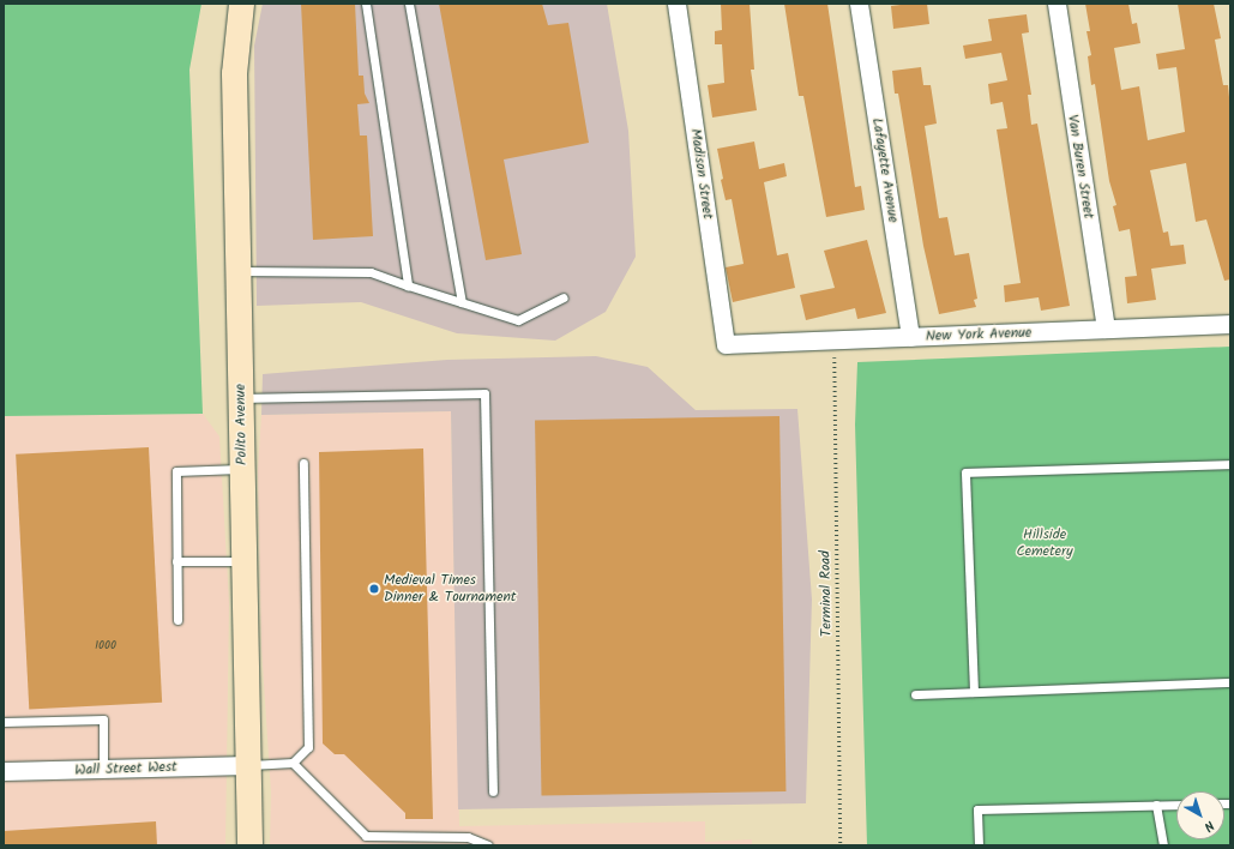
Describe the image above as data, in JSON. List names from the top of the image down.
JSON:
{
  "streets": {
    "street": [
      "Van Buren Street",
      "Lafayette Avenue",
      "Madison Street",
      "New York Avenue",
      "Polito Avenue",
      "Wall Street West"
    ],
    "path": ["Terminal Road"]
  },
  "crossings": [
    ["Van Buren Street", "New York Avenue"],
    ["Lafayette Avenue", "New York Avenue"],
    ["Madison Street", "New York Avenue"],
    ["New York Avenue", "Terminal Road"],
    ["Polito Avenue", "Wall Street West"]
  ],
  "parks": ["Hillside Cemetery"],
  "places": ["Medieval Times Dinner & Tournament"],
  "house_numbers": ["1000"],
  "north": "bottom right"
}
